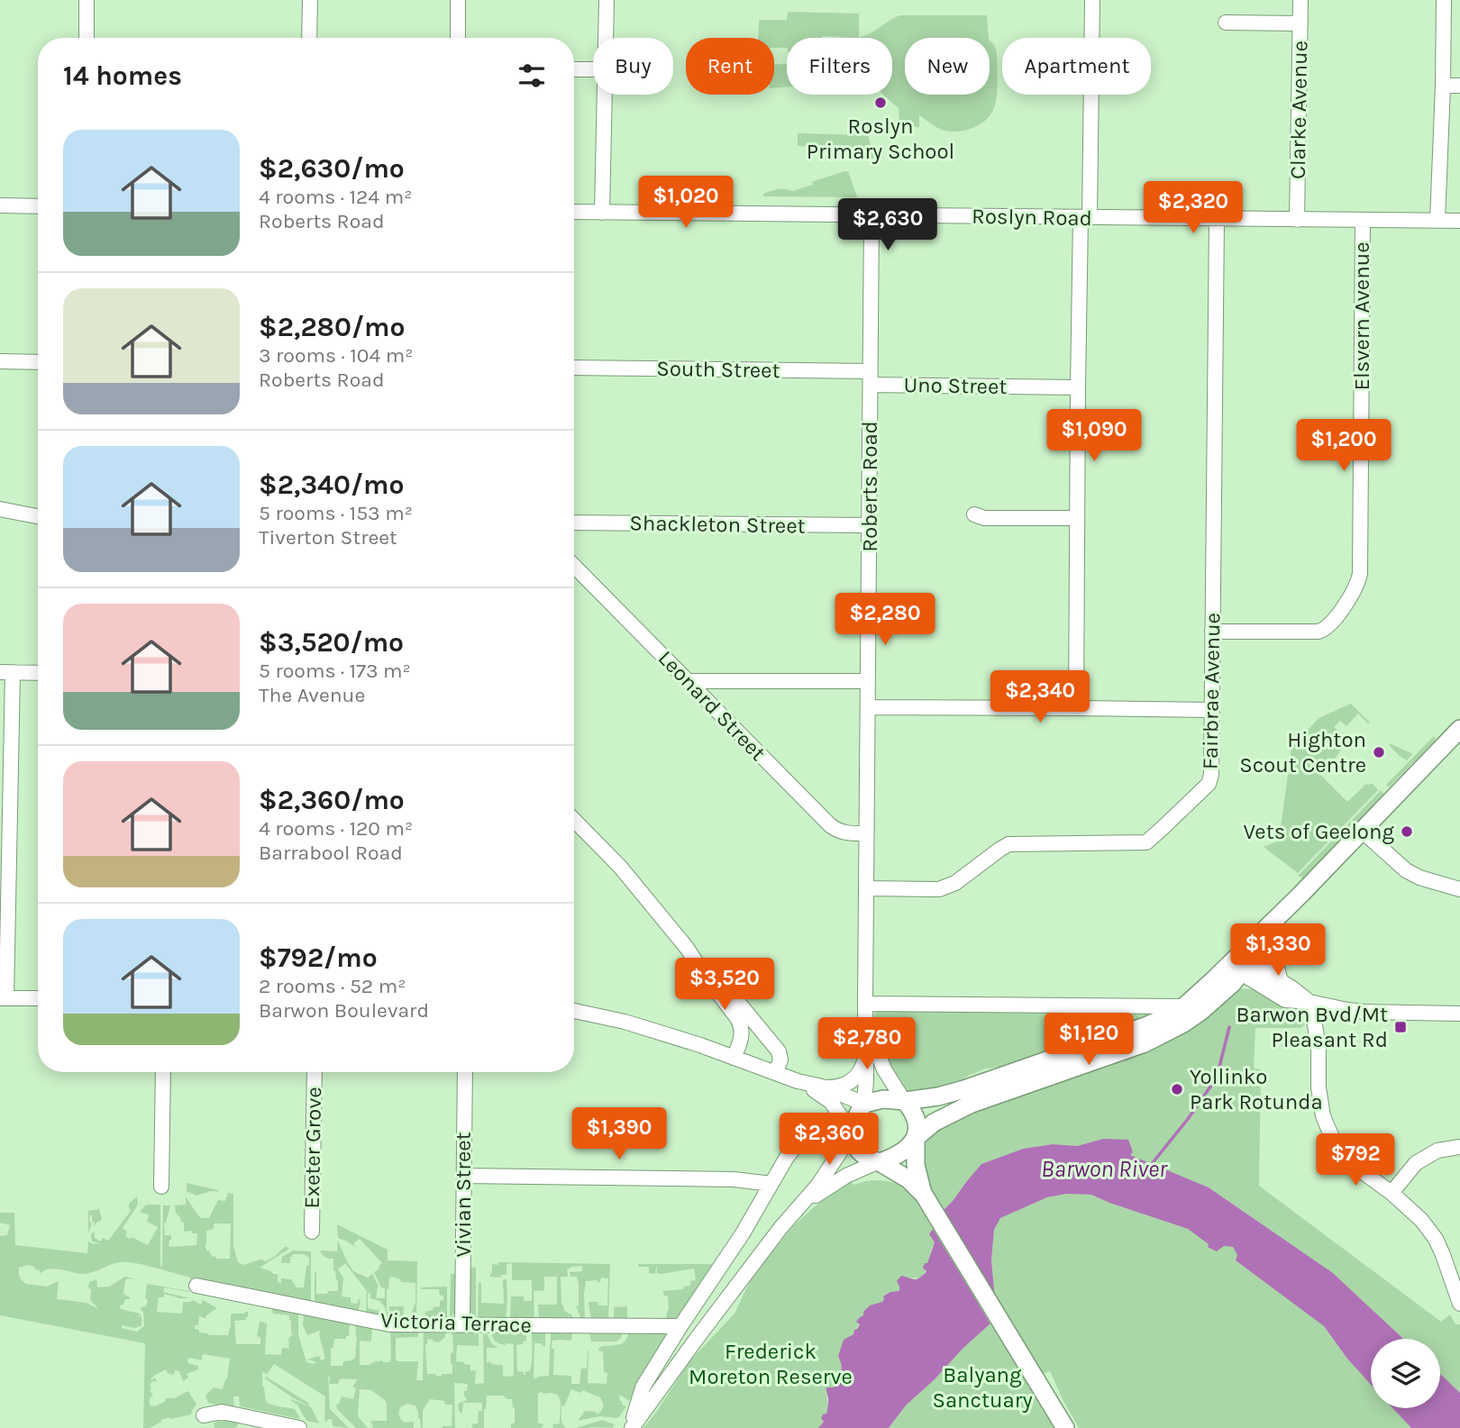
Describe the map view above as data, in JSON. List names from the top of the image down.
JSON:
{
  "streets": {
    "street": [
      "Clarke Avenue",
      "Roslyn Road",
      "Elsvern Avenue",
      "South Street",
      "Uno Street",
      "Roberts Road",
      "Shackleton Street",
      "Fairbrae Avenue",
      "Leonard Street",
      "Exeter Grove",
      "Vivian Street",
      "Victoria Terrace"
    ]
  },
  "crossings": [
    ["Clarke Avenue", "Roslyn Road"],
    ["Roslyn Road", "Elsvern Avenue"],
    ["Roslyn Road", "Roberts Road"],
    ["Roslyn Road", "Fairbrae Avenue"],
    ["Elsvern Avenue", "Fairbrae Avenue"],
    ["South Street", "Uno Street"],
    ["South Street", "Roberts Road"],
    ["Uno Street", "Roberts Road"],
    ["Roberts Road", "Shackleton Street"],
    ["Roberts Road", "Fairbrae Avenue"],
    ["Roberts Road", "Leonard Street"],
    ["Vivian Street", "Victoria Terrace"]
  ],
  "water": ["Barwon River"],
  "parks": ["Frederick Moreton Reserve", "Balyang Sanctuary"],
  "places": {
    "other": [
      "Roslyn Primary School",
      "Highton Scout Centre",
      "Vets of Geelong",
      "Yollinko Park Rotunda"
    ],
    "transit": ["Barwon Bvd/Mt Pleasant Rd"]
  },
  "page": {
    "chip": [
      "Buy",
      "Rent",
      "Filters",
      "New",
      "Apartment"
    ],
    "heading": "14 homes",
    "list": [
      {
        "name": "$2,630/mo",
        "note": "4 rooms · 124 m² · Roberts Road"
      },
      {
        "name": "$2,280/mo",
        "note": "3 rooms · 104 m² · Roberts Road"
      },
      {
        "name": "$2,340/mo",
        "note": "5 rooms · 153 m² · Tiverton Street"
      },
      {
        "name": "$3,520/mo",
        "note": "5 rooms · 173 m² · The Avenue"
      },
      {
        "name": "$2,360/mo",
        "note": "4 rooms · 120 m² · Barrabool Road"
      },
      {
        "name": "$792/mo",
        "note": "2 rooms · 52 m² · Barwon Boulevard"
      }
    ],
    "price": [
      "$1,020",
      "$2,320",
      "$2,630",
      "$1,090",
      "$1,200",
      "$2,280",
      "$2,340",
      "$1,330",
      "$3,520",
      "$1,120",
      "$2,780",
      "$1,390",
      "$2,360",
      "$792"
    ]
  }
}
